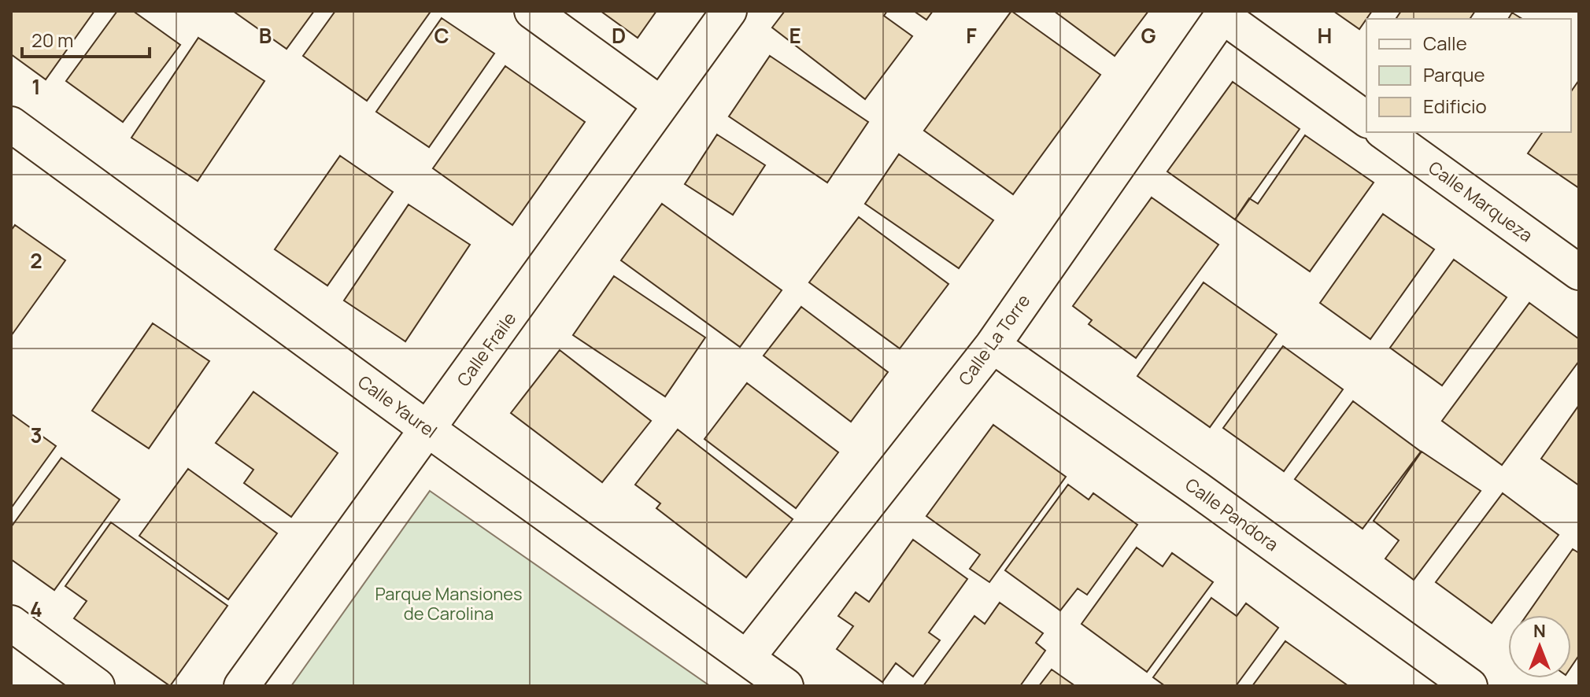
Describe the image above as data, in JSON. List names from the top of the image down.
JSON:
{
  "streets": {
    "street": [
      "Calle Marqueza",
      "Calle La Torre",
      "Calle Fraile",
      "Calle Yaurel",
      "Calle Pandora"
    ]
  },
  "crossings": [
    ["Calle La Torre", "Calle Yaurel"],
    ["Calle La Torre", "Calle Pandora"],
    ["Calle Fraile", "Calle Yaurel"]
  ],
  "parks": ["Parque Mansiones de Carolina"],
  "legend": ["Calle", "Parque", "Edificio"],
  "scale_bar": "20 m",
  "north": "top",
  "grid": {
    "columns": [
      "B",
      "C",
      "D",
      "E",
      "F",
      "G",
      "H"
    ],
    "rows": [
      "1",
      "2",
      "3",
      "4"
    ]
  }
}
